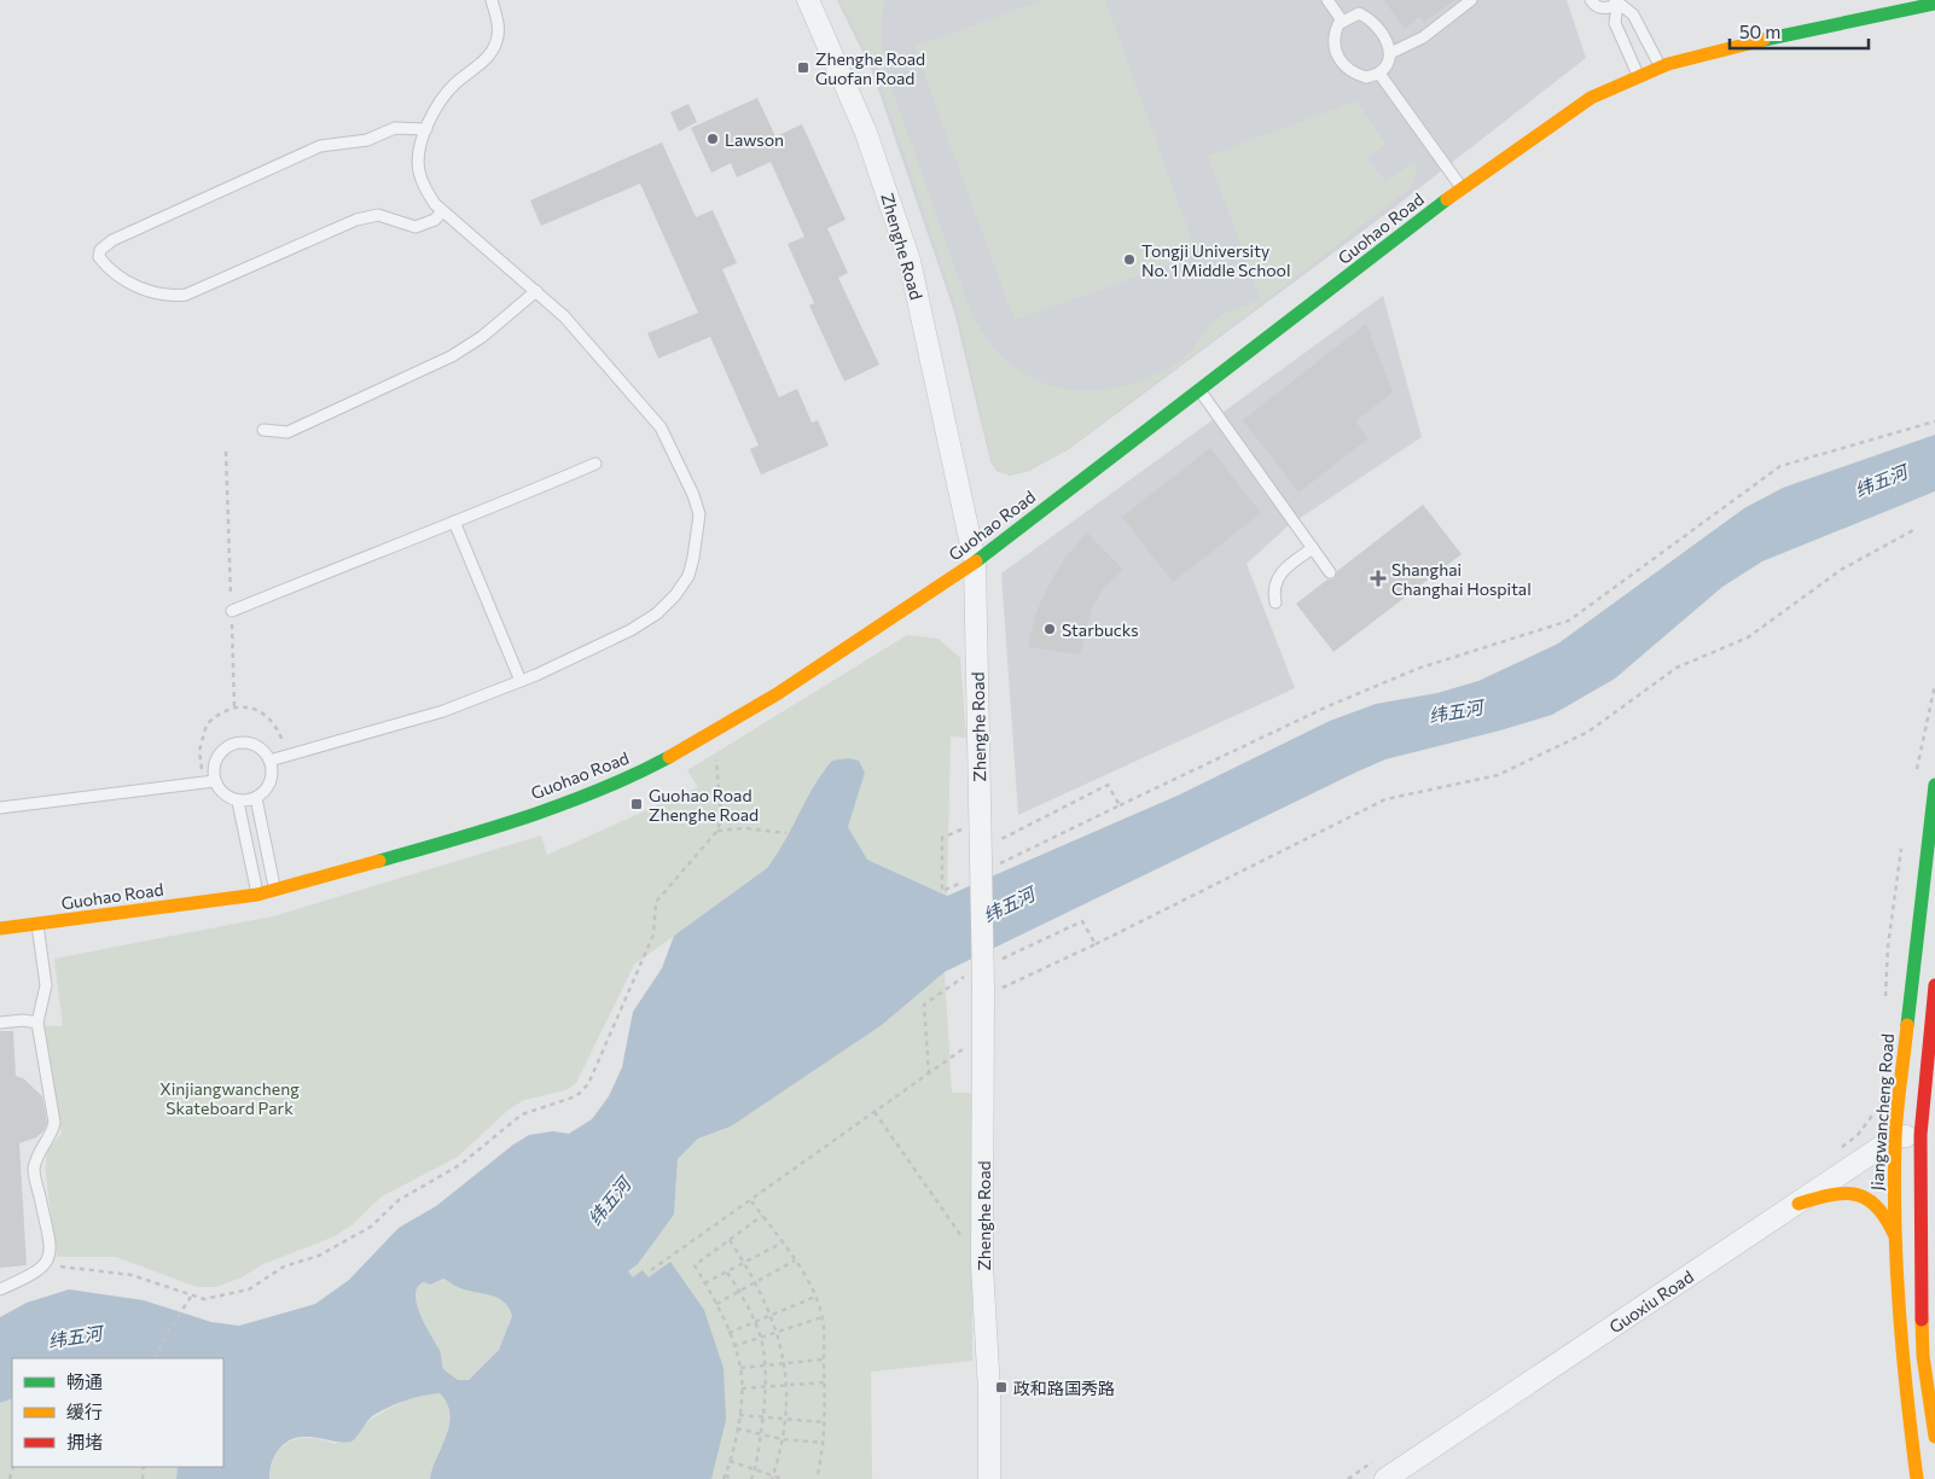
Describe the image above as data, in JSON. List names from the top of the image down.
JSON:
{
  "streets": {
    "street": [
      "Guohao Road",
      "Zhenghe Road",
      "Jiangwancheng Road",
      "Guoxiu Road"
    ]
  },
  "crossings": [
    ["Guohao Road", "Zhenghe Road"],
    ["Jiangwancheng Road", "Guoxiu Road"]
  ],
  "water": ["纬五河"],
  "parks": ["Xinjiangwancheng Skateboard Park"],
  "places": {
    "transit": ["Zhenghe Road Guofan Road", "Guohao Road Zhenghe Road", "政和路国秀路"],
    "other": ["Lawson", "Tongji University No. 1 Middle School", "Starbucks"],
    "health": ["Shanghai Changhai Hospital"]
  },
  "legend": ["畅通", "缓行", "拥堵"],
  "scale_bar": "50 m"
}
